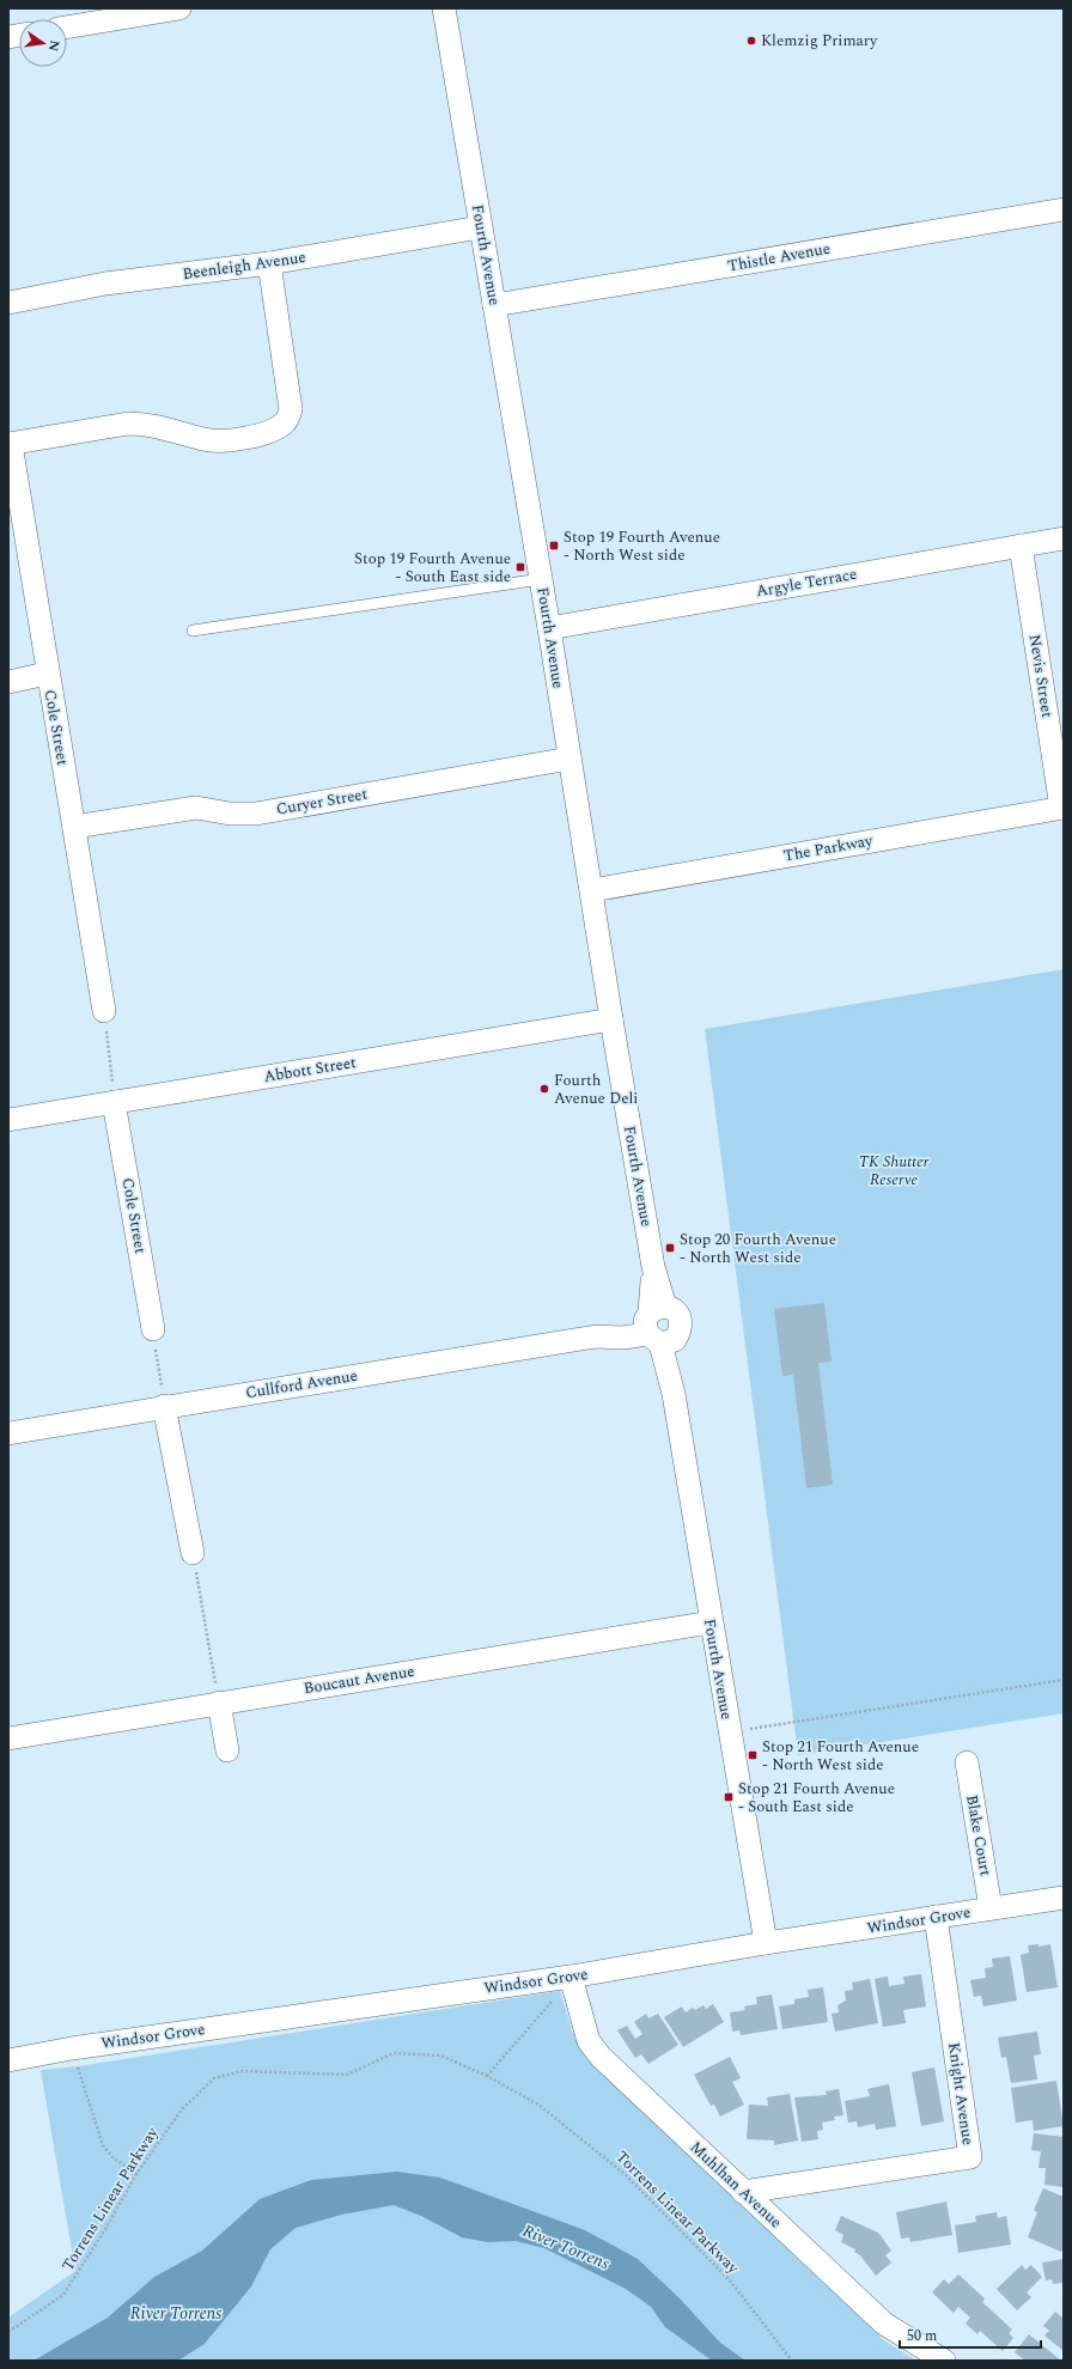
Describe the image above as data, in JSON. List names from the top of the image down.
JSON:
{
  "streets": {
    "street": [
      "Fourth Avenue",
      "Thistle Avenue",
      "Beenleigh Avenue",
      "Argyle Terrace",
      "Nevis Street",
      "Cole Street",
      "Curyer Street",
      "The Parkway",
      "Abbott Street",
      "Cullford Avenue",
      "Boucaut Avenue",
      "Blake Court",
      "Windsor Grove",
      "Knight Avenue",
      "Muhlhan Avenue"
    ],
    "path": ["Torrens Linear Parkway"]
  },
  "crossings": [
    ["Fourth Avenue", "Thistle Avenue"],
    ["Fourth Avenue", "Beenleigh Avenue"],
    ["Fourth Avenue", "Argyle Terrace"],
    ["Fourth Avenue", "Curyer Street"],
    ["Fourth Avenue", "The Parkway"],
    ["Fourth Avenue", "Abbott Street"],
    ["Fourth Avenue", "Cullford Avenue"],
    ["Fourth Avenue", "Boucaut Avenue"],
    ["Fourth Avenue", "Windsor Grove"],
    ["Argyle Terrace", "Nevis Street"],
    ["Nevis Street", "The Parkway"],
    ["Cole Street", "Curyer Street"],
    ["Cole Street", "Abbott Street"],
    ["Blake Court", "Windsor Grove"],
    ["Windsor Grove", "Knight Avenue"],
    ["Windsor Grove", "Muhlhan Avenue"],
    ["Knight Avenue", "Muhlhan Avenue"]
  ],
  "water": ["River Torrens"],
  "parks": ["TK Shutter Reserve"],
  "places": {
    "other": ["Klemzig Primary", "Fourth Avenue Deli"],
    "transit": [
      "Stop 19 Fourth Avenue - North West side",
      "Stop 19 Fourth Avenue - South East side",
      "Stop 20 Fourth Avenue - North West side",
      "Stop 21 Fourth Avenue - North West side",
      "Stop 21 Fourth Avenue - South East side"
    ]
  },
  "scale_bar": "50 m",
  "north": "right"
}
